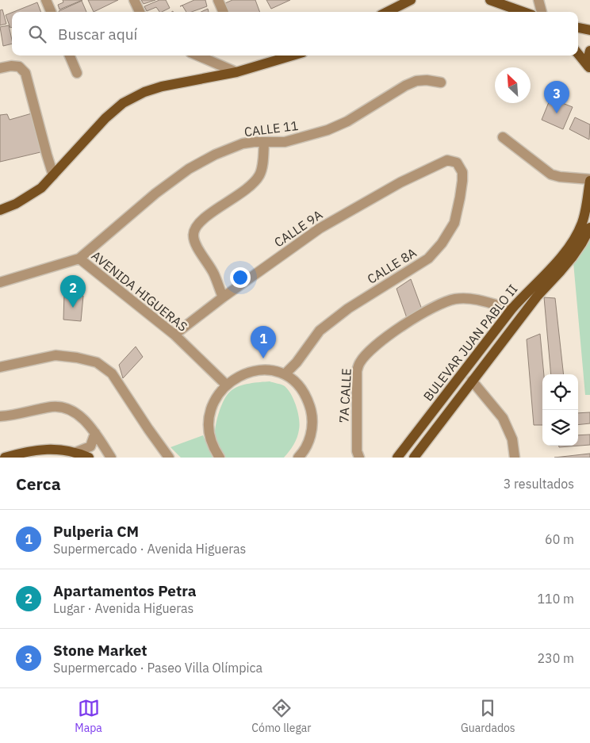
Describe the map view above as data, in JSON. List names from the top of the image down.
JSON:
{
  "streets": {
    "main road": ["BULEVAR JUAN PABLO II"],
    "street": [
      "CALLE 11",
      "CALLE 9A",
      "CALLE 8A",
      "AVENIDA HIGUERAS",
      "7A CALLE"
    ]
  },
  "crossings": [
    ["CALLE 11", "AVENIDA HIGUERAS"],
    ["CALLE 9A", "CALLE 8A"],
    ["CALLE 9A", "AVENIDA HIGUERAS"],
    ["BULEVAR JUAN PABLO II", "7A CALLE"]
  ],
  "north": "top left",
  "page": {
    "search": "Buscar aquí",
    "pins": ["3", "2", "1"],
    "heading": ["Cerca", "3 resultados"],
    "list": [
      {
        "mark": "1",
        "name": "Pulperia CM",
        "note": "Supermercado · Avenida Higueras",
        "value": "60 m"
      },
      {
        "mark": "2",
        "name": "Apartamentos Petra",
        "note": "Lugar · Avenida Higueras",
        "value": "110 m"
      },
      {
        "mark": "3",
        "name": "Stone Market",
        "note": "Supermercado · Paseo Villa Olímpica",
        "value": "230 m"
      }
    ],
    "nav": ["Mapa", "Cómo llegar", "Guardados"]
  }
}
